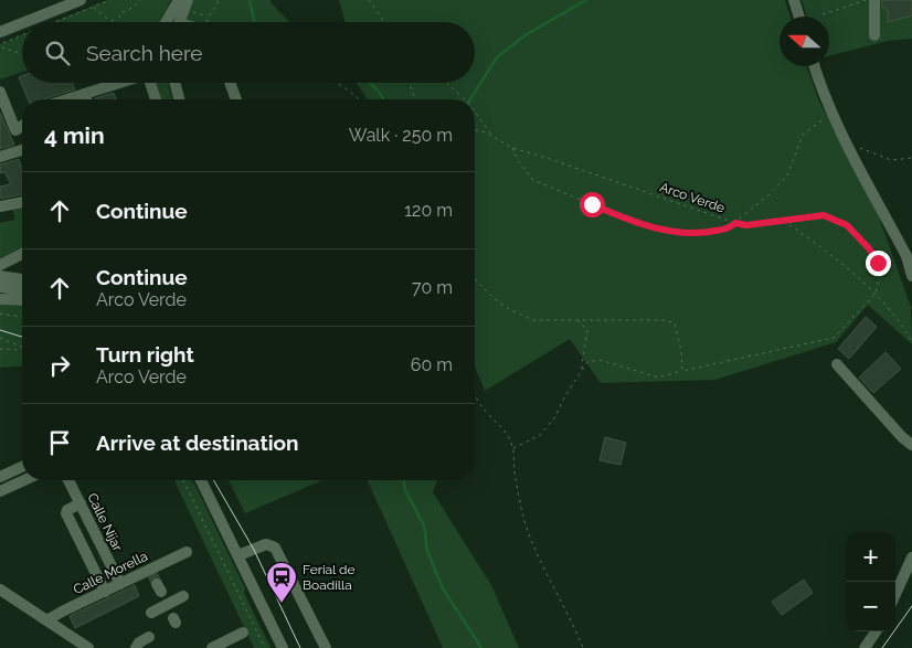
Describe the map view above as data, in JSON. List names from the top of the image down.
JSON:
{
  "streets": {
    "street": ["Calle Nijar", "Calle Morella"],
    "path": ["Arco Verde"]
  },
  "crossings": [
    ["Calle Nijar", "Calle Morella"]
  ],
  "places": {
    "station": ["Ferial de Boadilla"]
  },
  "north": "left",
  "page": {
    "search": "Search here",
    "heading": ["4 min", "Walk · 250 m"],
    "list": [
      ["Continue", "120 m"],
      ["Continue", "Arco Verde", "70 m"],
      ["Turn right", "Arco Verde", "60 m"],
      "Arrive at destination"
    ],
    "map_buttons": ["+", "−"]
  }
}
